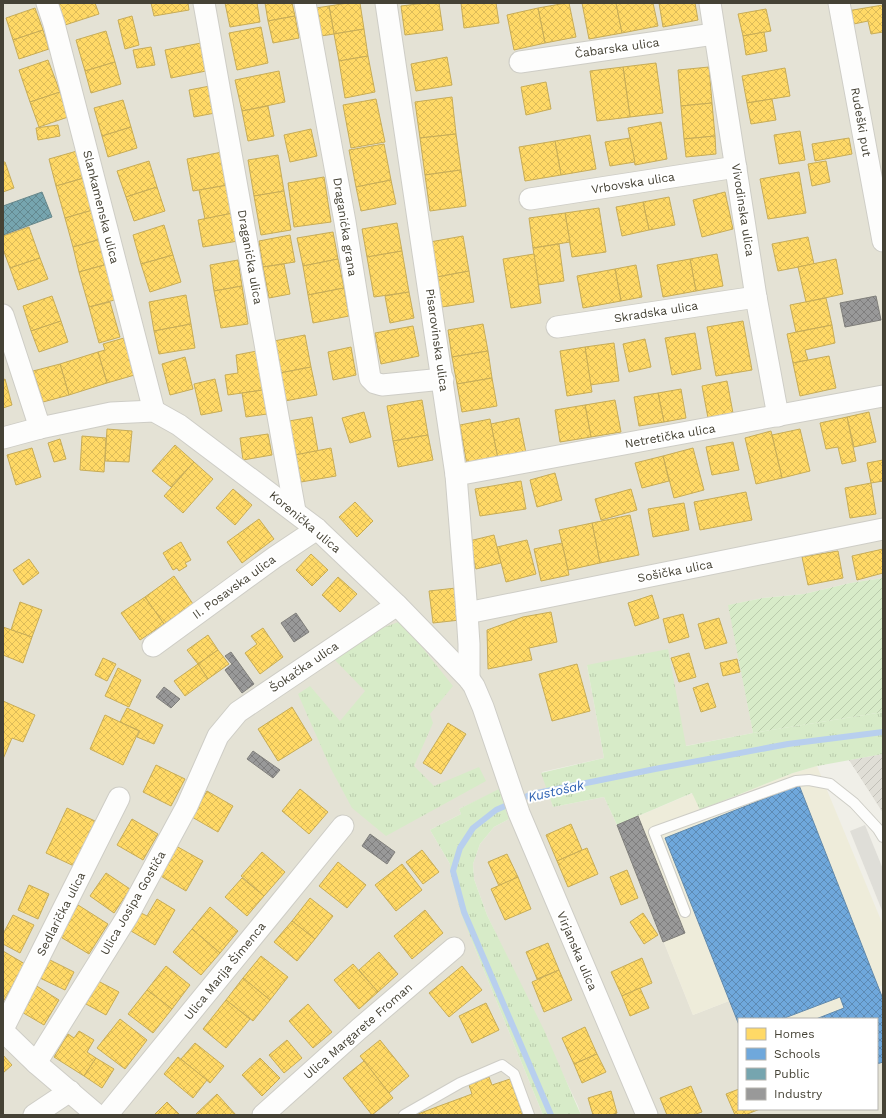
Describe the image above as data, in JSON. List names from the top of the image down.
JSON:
{
  "streets": {
    "street": [
      "Čabarska ulica",
      "Rudeški put",
      "Vrbovska ulica",
      "Slankamenska ulica",
      "Vivodinska ulica",
      "Draganićka grana",
      "Draganićka ulica",
      "Skradska ulica",
      "Pisarovinska ulica",
      "Netretička ulica",
      "Korenička ulica",
      "Sošička ulica",
      "II. Posavska ulica",
      "Šokačka ulica",
      "Ulica Josipa Gostiča",
      "Sedlarička ulica",
      "Virjanska ulica",
      "Ulica Marija Šimenca",
      "Ulica Margarete Froman"
    ]
  },
  "crossings": [
    ["Čabarska ulica", "Vivodinska ulica"],
    ["Vrbovska ulica", "Vivodinska ulica"],
    ["Slankamenska ulica", "Korenička ulica"],
    ["Vivodinska ulica", "Skradska ulica"],
    ["Vivodinska ulica", "Netretička ulica"],
    ["Draganićka grana", "Pisarovinska ulica"],
    ["Draganićka ulica", "Korenička ulica"],
    ["Pisarovinska ulica", "Netretička ulica"],
    ["Pisarovinska ulica", "Korenička ulica"],
    ["Pisarovinska ulica", "Sošička ulica"],
    ["Korenička ulica", "II. Posavska ulica"],
    ["Korenička ulica", "Šokačka ulica"],
    ["Korenička ulica", "Virjanska ulica"],
    ["Šokačka ulica", "Ulica Josipa Gostiča"]
  ],
  "water": ["Kustošak"],
  "legend": [
    "Homes",
    "Schools",
    "Public",
    "Industry"
  ]
}
